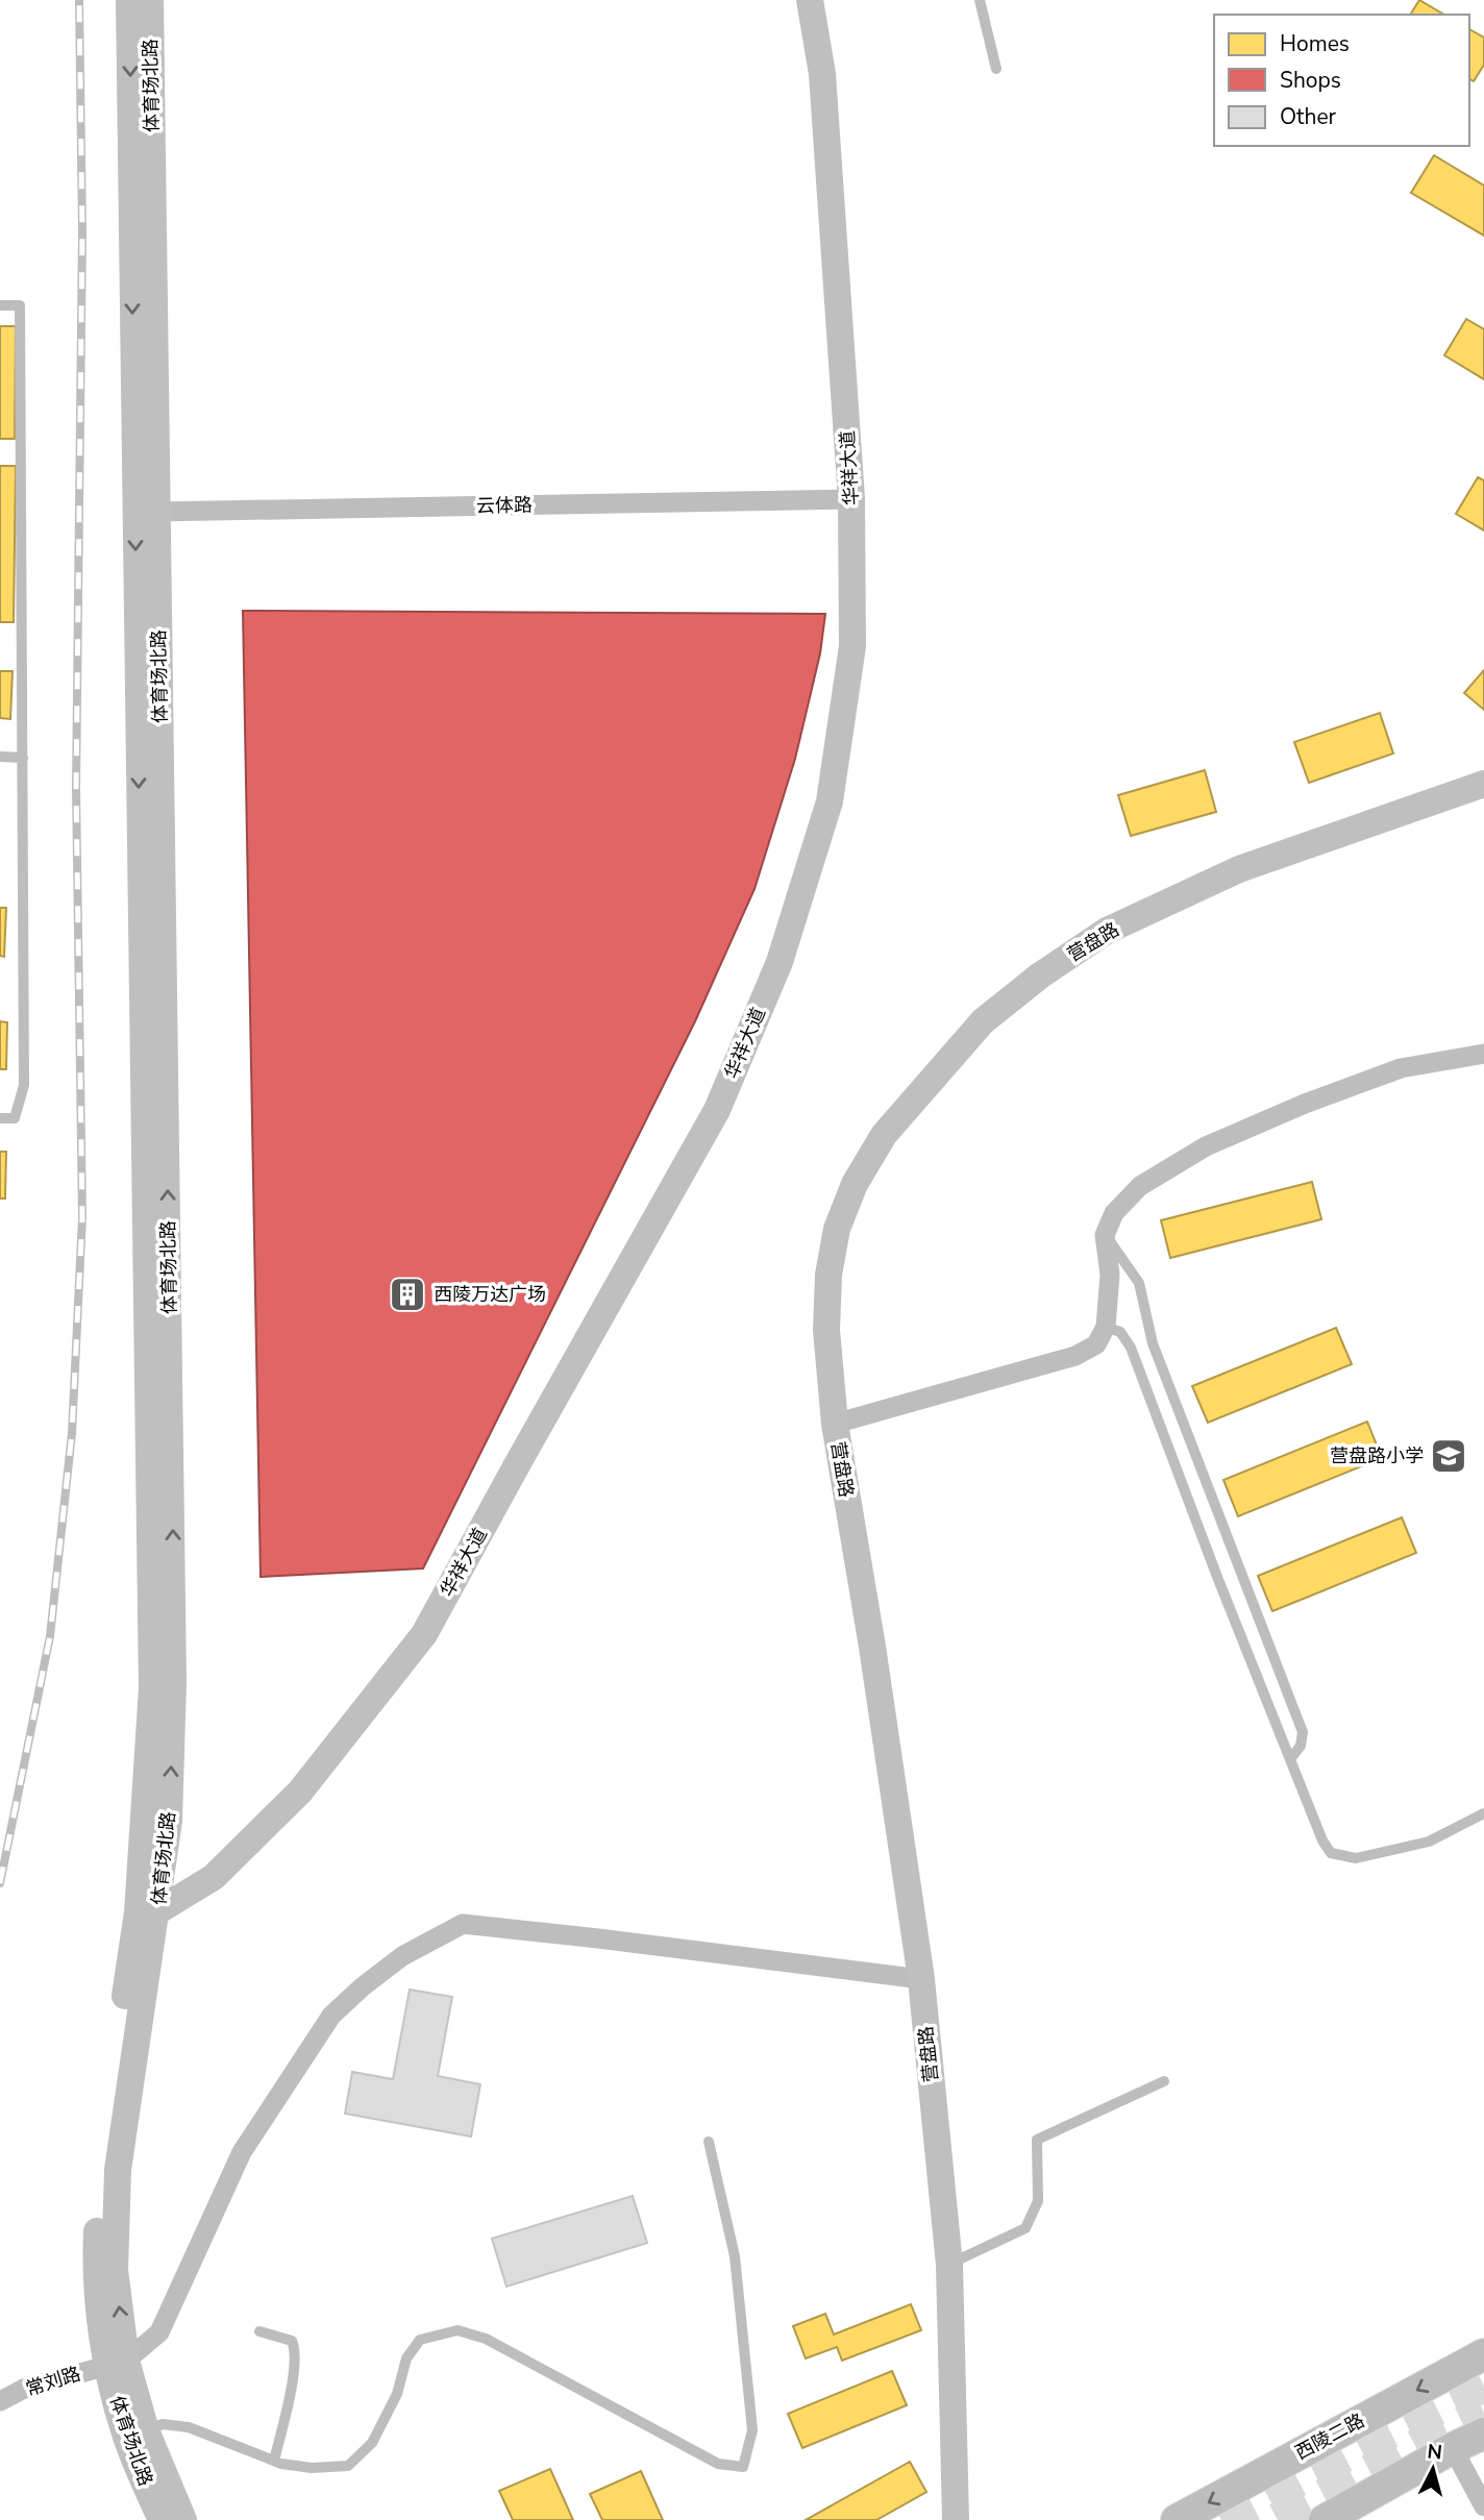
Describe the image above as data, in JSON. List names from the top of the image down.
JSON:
{
  "streets": {
    "main road": [
      "体育场北路",
      "华祥大道",
      "营盘路",
      "西陵二路"
    ],
    "street": ["云体路", "常刘路"]
  },
  "crossings": [
    ["体育场北路", "华祥大道"],
    ["体育场北路", "云体路"],
    ["体育场北路", "常刘路"],
    ["华祥大道", "云体路"]
  ],
  "places": {
    "building": ["西陵万达广场"],
    "school or university": ["营盘路小学"]
  },
  "legend": ["Homes", "Shops", "Other"],
  "north": "top"
}
